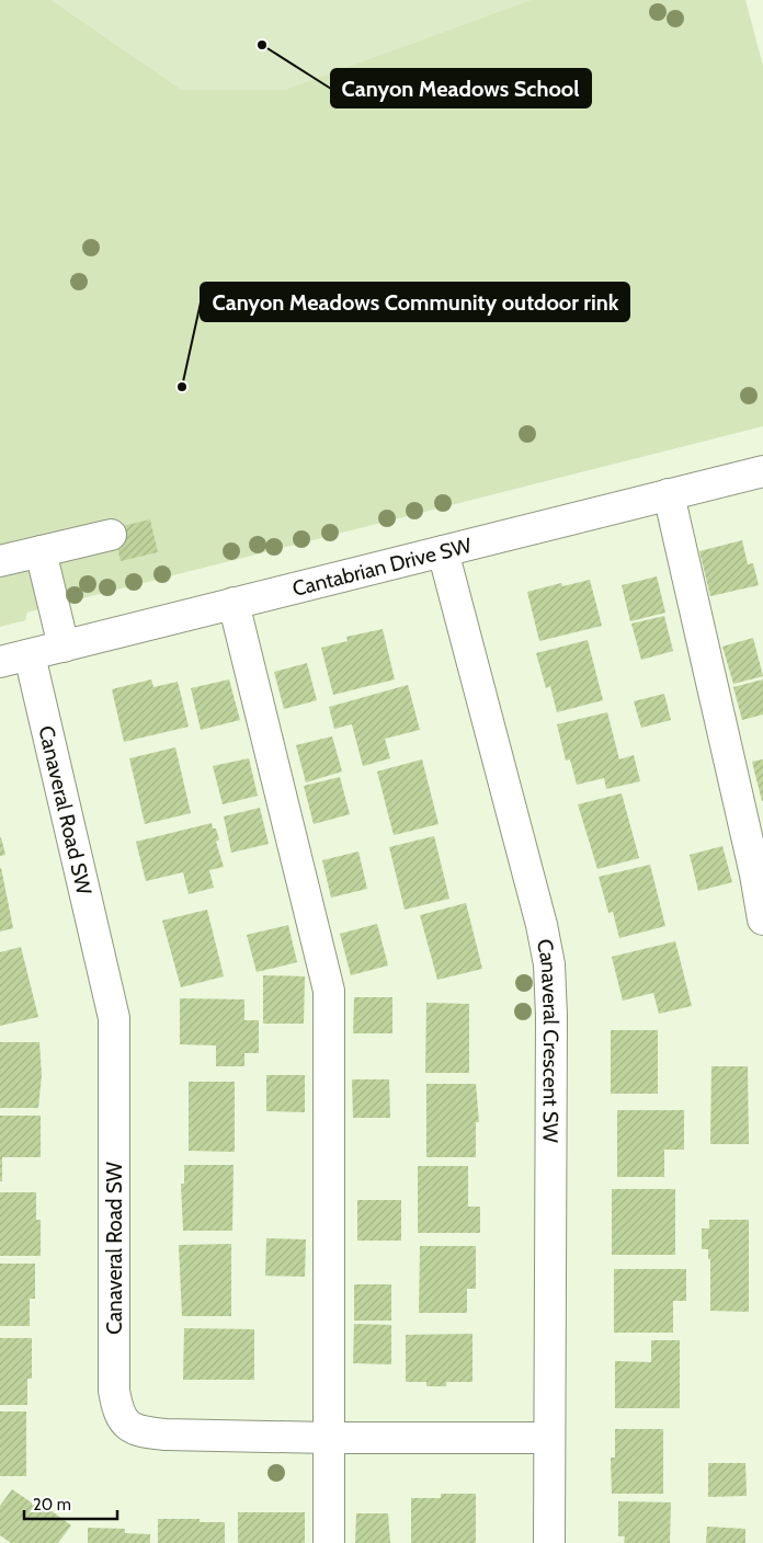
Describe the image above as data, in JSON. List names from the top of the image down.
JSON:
{
  "streets": {
    "street": ["Cantabrian Drive SW", "Canaveral Road SW", "Canaveral Crescent SW"]
  },
  "crossings": [
    ["Cantabrian Drive SW", "Canaveral Road SW"],
    ["Cantabrian Drive SW", "Canaveral Crescent SW"],
    ["Canaveral Road SW", "Canaveral Crescent SW"]
  ],
  "places": ["Canyon Meadows School", "Canyon Meadows Community outdoor rink"],
  "scale_bar": "20 m"
}
